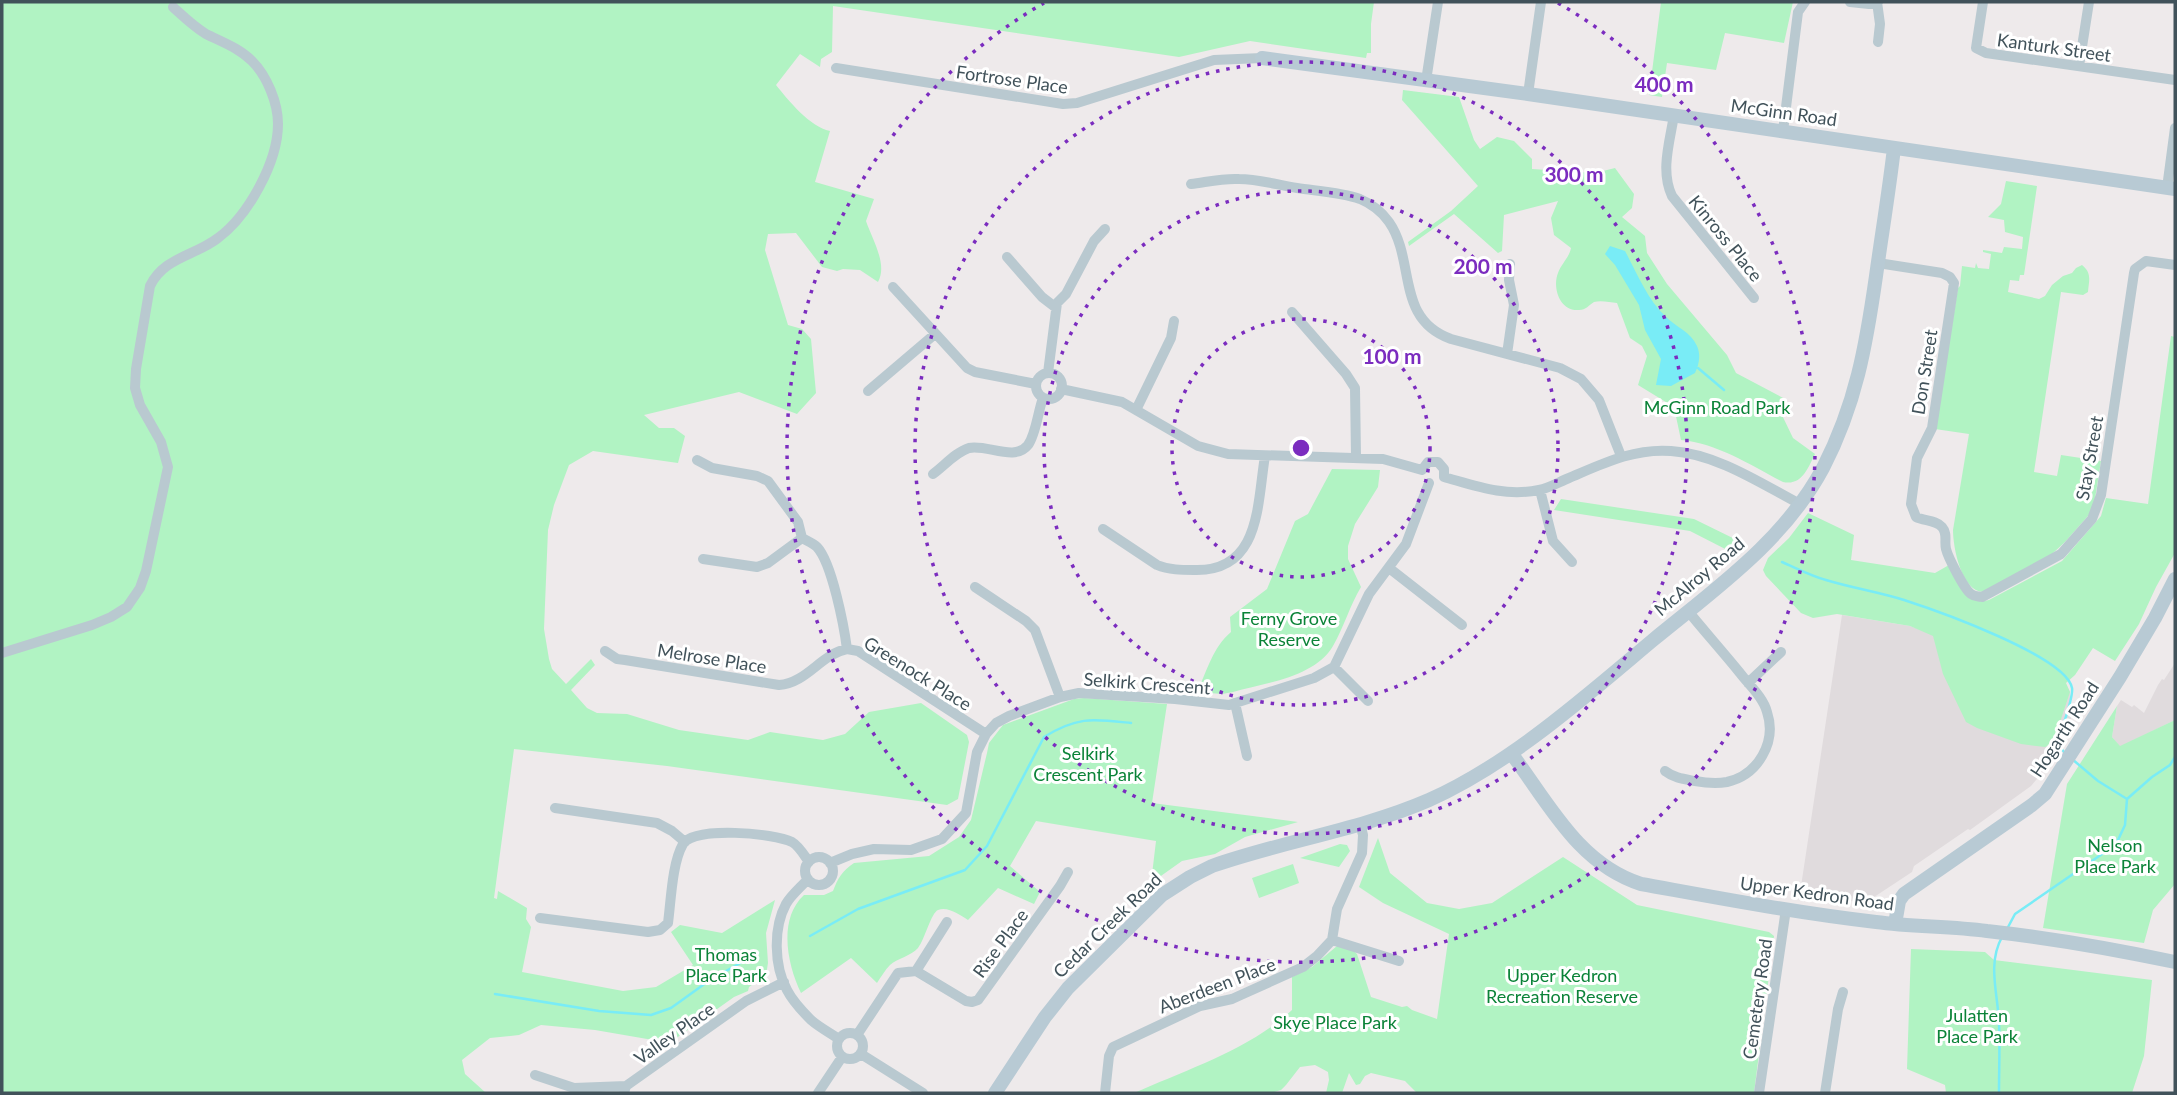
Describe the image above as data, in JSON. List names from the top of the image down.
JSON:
{
  "streets": {
    "street": [
      "Kanturk Street",
      "Fortrose Place",
      "McGinn Road",
      "Kinross Place",
      "Don Street",
      "Stay Street",
      "McAlroy Road",
      "Melrose Place",
      "Greenock Place",
      "Selkirk Crescent",
      "Hogarth Road",
      "Upper Kedron Road",
      "Cedar Creek Road",
      "Rise Place",
      "Aberdeen Place",
      "Cemetery Road",
      "Valley Place"
    ]
  },
  "crossings": [
    ["Fortrose Place", "McGinn Road"],
    ["McGinn Road", "Kinross Place"],
    ["McGinn Road", "McAlroy Road"],
    ["Don Street", "Stay Street"],
    ["Don Street", "McAlroy Road"],
    ["McAlroy Road", "Upper Kedron Road"],
    ["McAlroy Road", "Cedar Creek Road"],
    ["Melrose Place", "Greenock Place"],
    ["Greenock Place", "Selkirk Crescent"],
    ["Hogarth Road", "Upper Kedron Road"],
    ["Upper Kedron Road", "Cemetery Road"]
  ],
  "parks": [
    "McGinn Road Park",
    "Ferny Grove Reserve",
    "Selkirk Crescent Park",
    "Nelson Place Park",
    "Thomas Place Park",
    "Upper Kedron Recreation Reserve",
    "Julatten Place Park",
    "Skye Place Park"
  ],
  "rings": [
    "400 m",
    "300 m",
    "200 m",
    "100 m"
  ]
}
